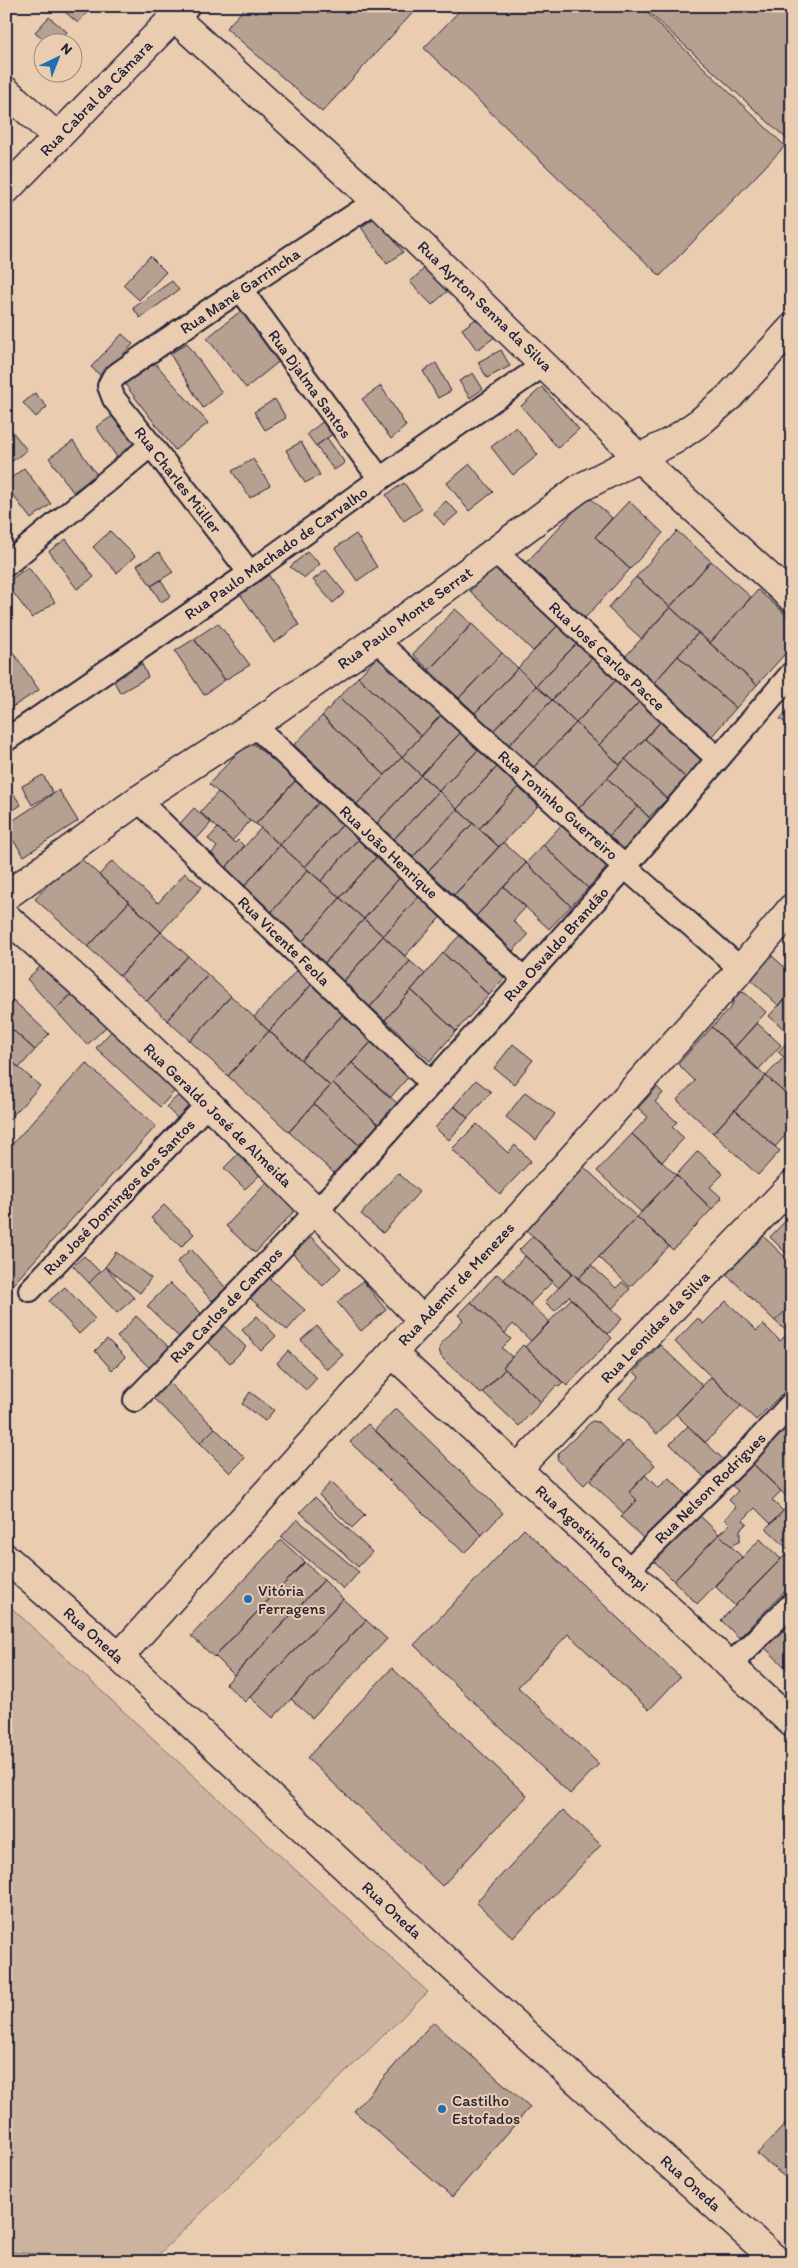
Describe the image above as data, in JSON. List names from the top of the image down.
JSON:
{
  "streets": {
    "street": [
      "Rua Cabral da Câmara",
      "Rua Ayrton Senna da Silva",
      "Rua Paulo Monte Serrat",
      "Rua Geraldo José de Almeida",
      "Rua Ademir de Menezes",
      "Rua Leonidas da Silva",
      "Rua Agostinho Campi",
      "Rua Oneda"
    ],
    "lane": [
      "Rua Mané Garrincha",
      "Rua Djalma Santos",
      "Rua Charles Müller",
      "Rua Paulo Machado de Carvalho",
      "Rua José Carlos Pacce",
      "Rua Toninho Guerreiro",
      "Rua João Henrique",
      "Rua Vicente Feola",
      "Rua Osvaldo Brandão",
      "Rua José Domingos dos Santos",
      "Rua Carlos de Campos",
      "Rua Nelson Rodrigues"
    ]
  },
  "crossings": [
    ["Rua Cabral da Câmara", "Rua Ayrton Senna da Silva"],
    ["Rua Mané Garrincha", "Rua Ayrton Senna da Silva"],
    ["Rua Mané Garrincha", "Rua Djalma Santos"],
    ["Rua Mané Garrincha", "Rua Charles Müller"],
    ["Rua Ayrton Senna da Silva", "Rua Paulo Machado de Carvalho"],
    ["Rua Ayrton Senna da Silva", "Rua Paulo Monte Serrat"],
    ["Rua Djalma Santos", "Rua Paulo Machado de Carvalho"],
    ["Rua Charles Müller", "Rua Paulo Machado de Carvalho"],
    ["Rua Paulo Monte Serrat", "Rua José Carlos Pacce"],
    ["Rua Paulo Monte Serrat", "Rua Toninho Guerreiro"],
    ["Rua Paulo Monte Serrat", "Rua João Henrique"],
    ["Rua Paulo Monte Serrat", "Rua Vicente Feola"],
    ["Rua José Carlos Pacce", "Rua Osvaldo Brandão"],
    ["Rua Toninho Guerreiro", "Rua Osvaldo Brandão"],
    ["Rua Toninho Guerreiro", "Rua Ademir de Menezes"],
    ["Rua João Henrique", "Rua Osvaldo Brandão"],
    ["Rua Vicente Feola", "Rua Osvaldo Brandão"],
    ["Rua Osvaldo Brandão", "Rua Geraldo José de Almeida"],
    ["Rua Osvaldo Brandão", "Rua Carlos de Campos"],
    ["Rua Geraldo José de Almeida", "Rua José Domingos dos Santos"],
    ["Rua Geraldo José de Almeida", "Rua Ademir de Menezes"],
    ["Rua Geraldo José de Almeida", "Rua Carlos de Campos"],
    ["Rua Ademir de Menezes", "Rua Agostinho Campi"],
    ["Rua Ademir de Menezes", "Rua Oneda"],
    ["Rua Leonidas da Silva", "Rua Agostinho Campi"],
    ["Rua Nelson Rodrigues", "Rua Agostinho Campi"]
  ],
  "places": ["Vitória Ferragens", "Castilho Estofados"],
  "north": "top right"
}
